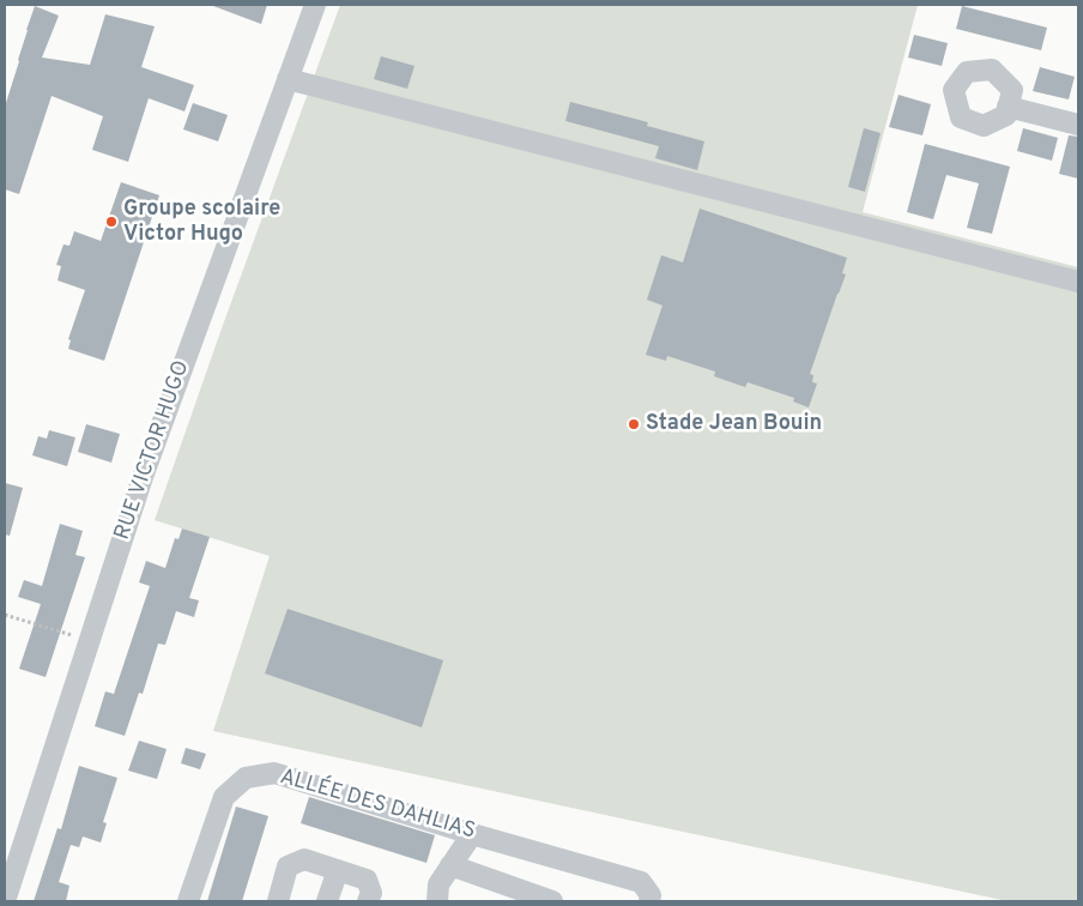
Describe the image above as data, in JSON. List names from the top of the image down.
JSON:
{
  "streets": {
    "street": ["RUE VICTOR HUGO", "ALLÉE DES DAHLIAS"]
  },
  "places": ["Groupe scolaire Victor Hugo", "Stade Jean Bouin"]
}
